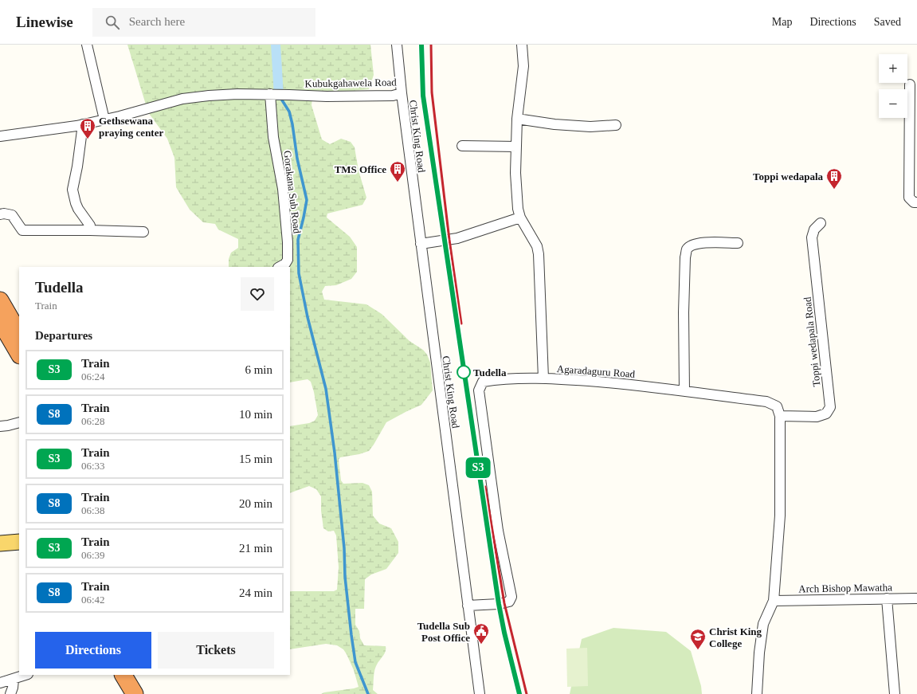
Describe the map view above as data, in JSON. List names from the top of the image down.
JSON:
{
  "streets": {
    "street": [
      "Kubukgahawela Road",
      "Christ King Road",
      "Gorakana Sub Road",
      "Toppi wedapala Road",
      "Agaradaguru Road",
      "Arch Bishop Mawatha"
    ]
  },
  "crossings": [
    ["Kubukgahawela Road", "Christ King Road"],
    ["Kubukgahawela Road", "Gorakana Sub Road"],
    ["Christ King Road", "Agaradaguru Road"],
    ["Toppi wedapala Road", "Agaradaguru Road"]
  ],
  "places": {
    "building": ["Gethsewana praying center", "TMS Office", "Toppi wedapala"],
    "other": ["Tudella"],
    "public building": ["Tudella Sub Post Office"],
    "school or university": ["Christ King College"]
  },
  "page": {
    "header": "Linewise",
    "search": "Search here",
    "nav": ["Map", "Directions", "Saved"],
    "on_map": "S3",
    "map_buttons": ["+", "−"],
    "heading": [
      ["Tudella", "Train"],
      "Departures"
    ],
    "list": [
      {
        "mark": "S3",
        "name": "Train",
        "note": "06:24",
        "value": "6 min"
      },
      {
        "mark": "S8",
        "name": "Train",
        "note": "06:28",
        "value": "10 min"
      },
      {
        "mark": "S3",
        "name": "Train",
        "note": "06:33",
        "value": "15 min"
      },
      {
        "mark": "S8",
        "name": "Train",
        "note": "06:38",
        "value": "20 min"
      },
      {
        "mark": "S3",
        "name": "Train",
        "note": "06:39",
        "value": "21 min"
      },
      {
        "mark": "S8",
        "name": "Train",
        "note": "06:42",
        "value": "24 min"
      }
    ],
    "buttons": ["Directions", "Tickets"]
  }
}
